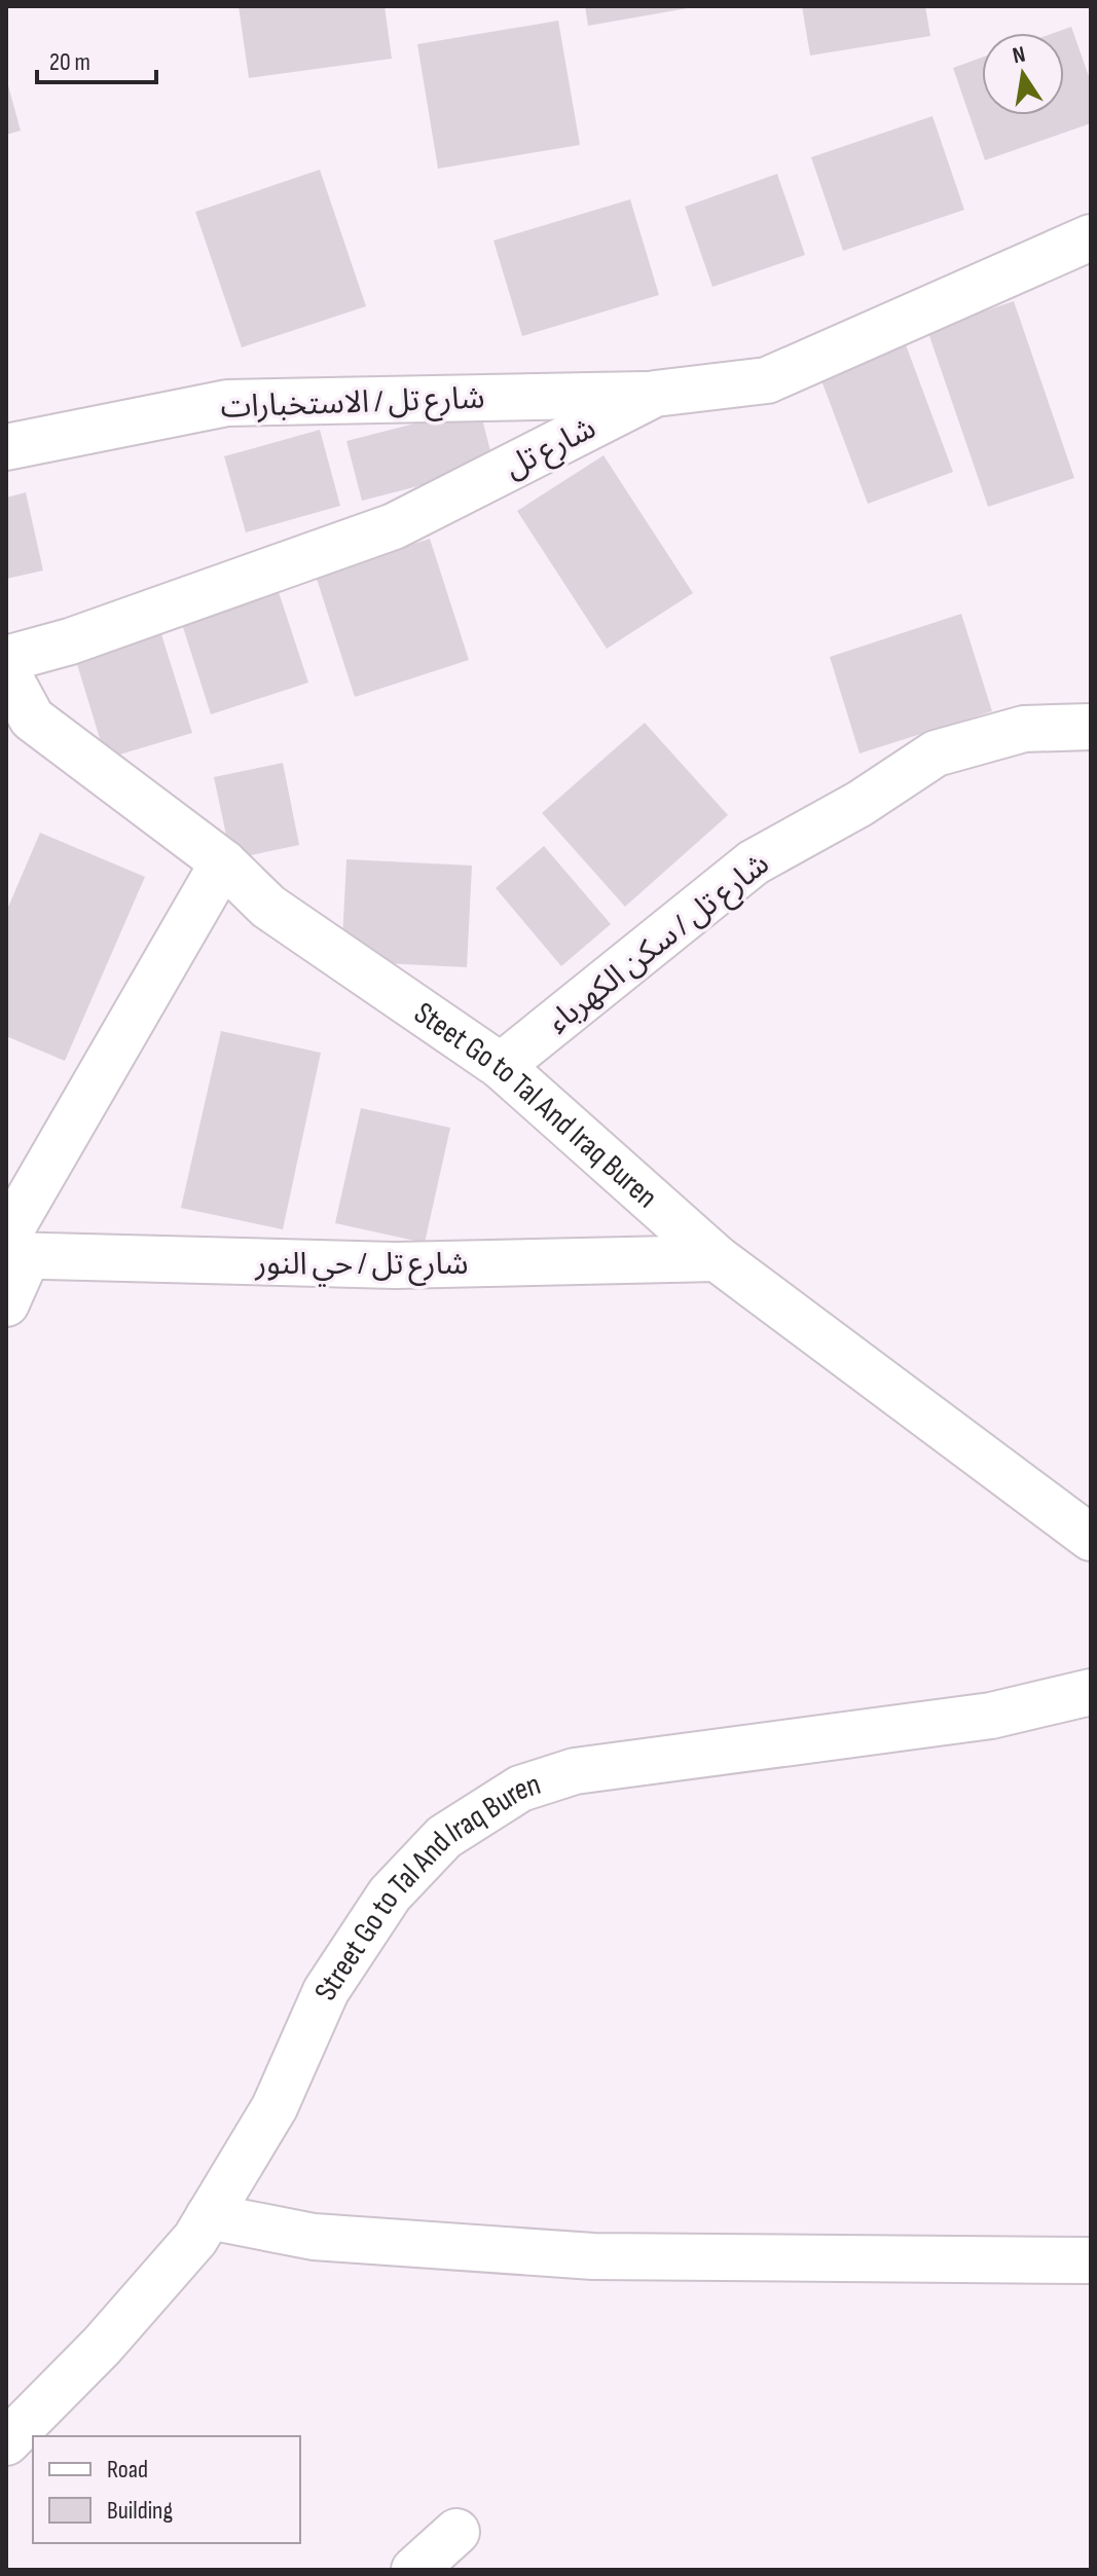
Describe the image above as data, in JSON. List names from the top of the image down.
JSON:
{
  "streets": {
    "street": [
      "شارع تل / الاستخبارات",
      "شارع تل",
      "شارع تل / سكن الكهرباء",
      "Steet Go to Tal And Iraq Buren",
      "شارع تل / حي النور",
      "Street Go to Tal And Iraq Buren"
    ]
  },
  "crossings": [
    ["شارع تل / الاستخبارات", "شارع تل"],
    ["شارع تل", "Steet Go to Tal And Iraq Buren"],
    ["شارع تل / سكن الكهرباء", "Steet Go to Tal And Iraq Buren"],
    ["Steet Go to Tal And Iraq Buren", "شارع تل / حي النور"]
  ],
  "legend": ["Road", "Building"],
  "scale_bar": "20 m",
  "north": "top"
}
